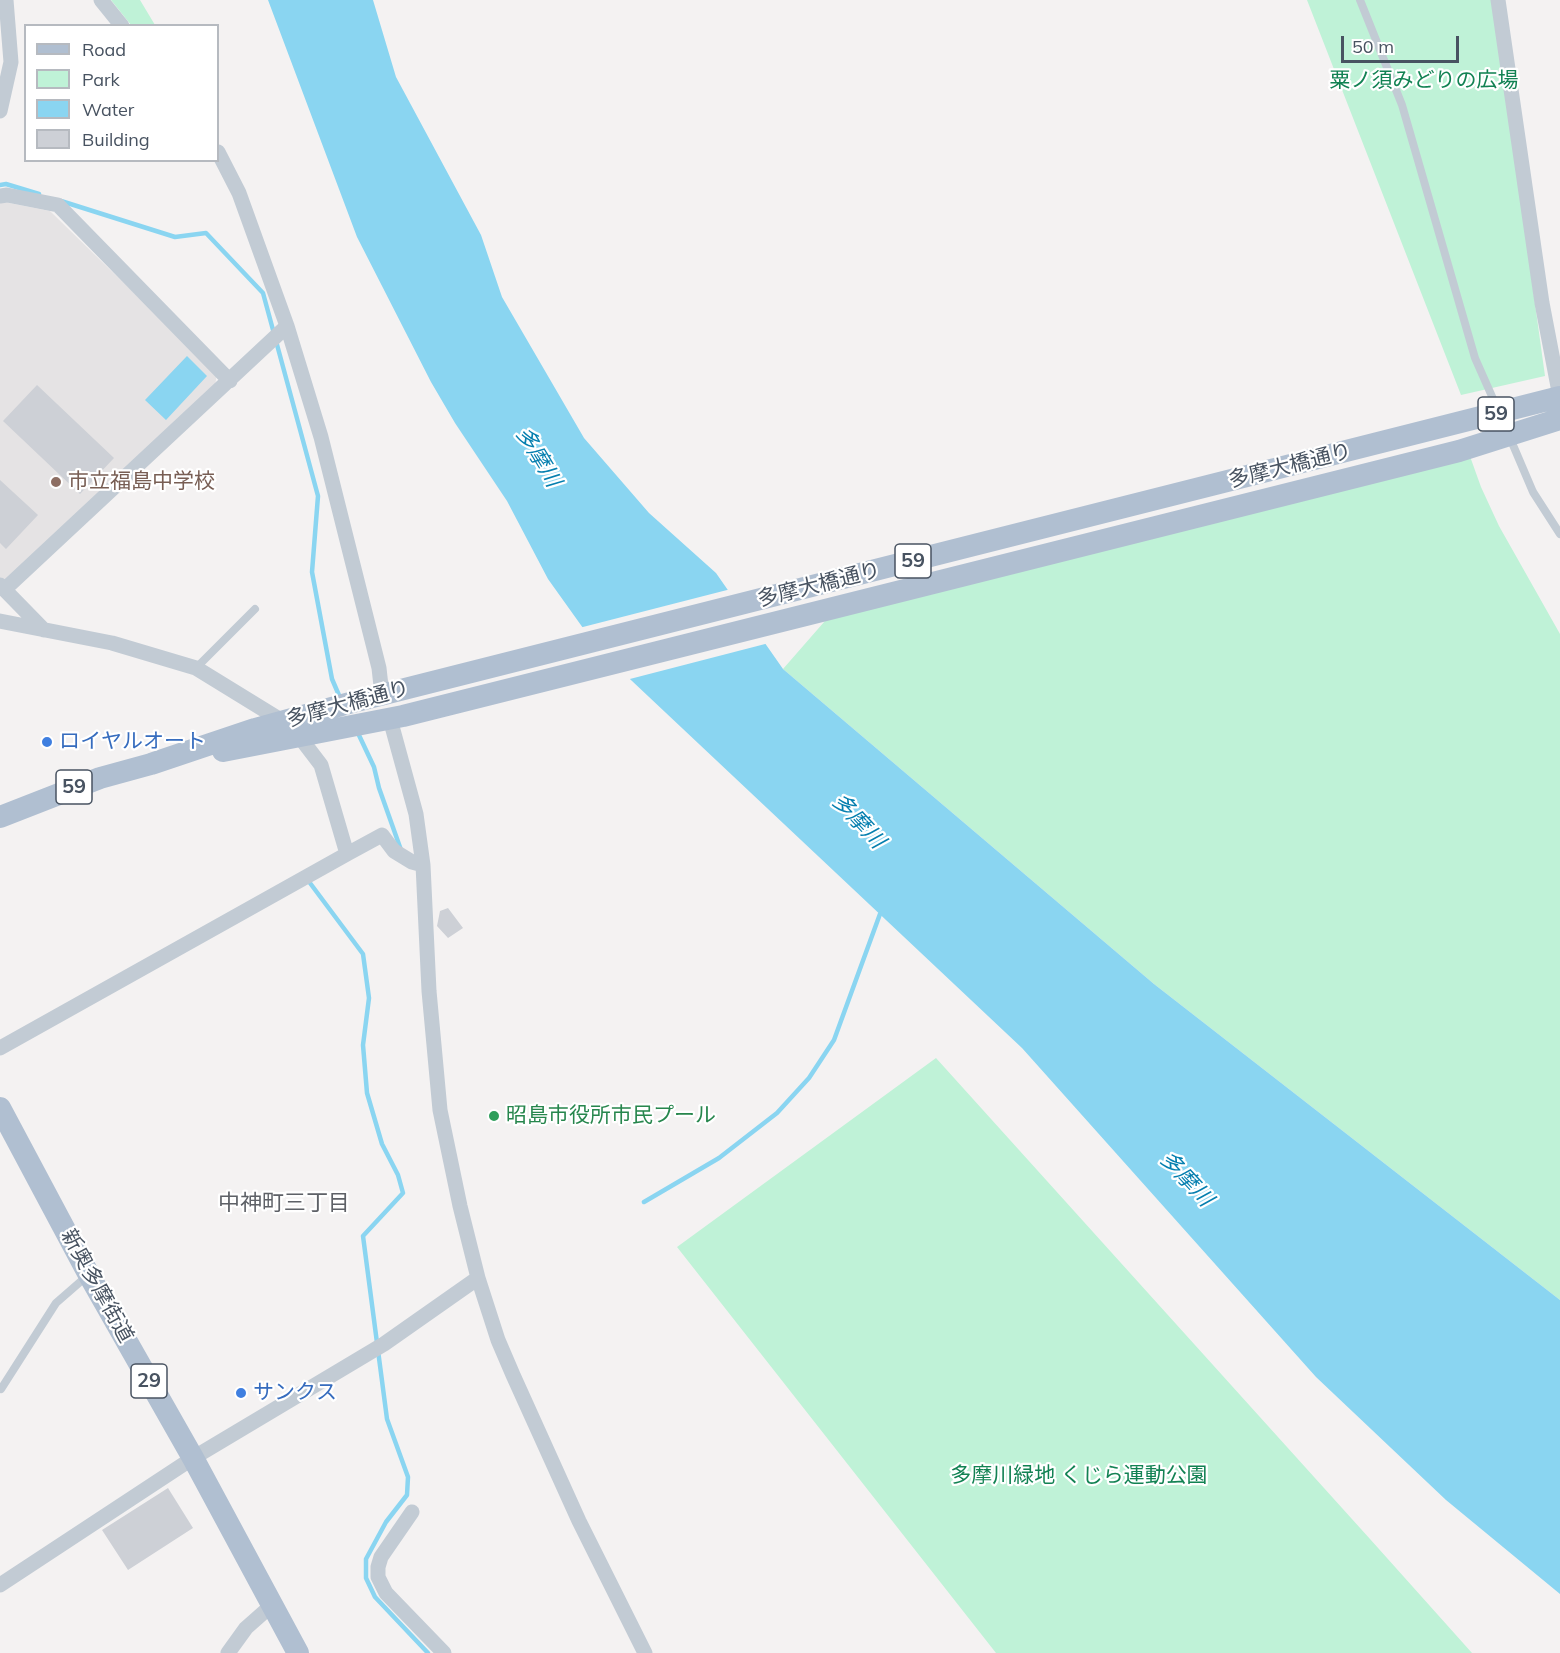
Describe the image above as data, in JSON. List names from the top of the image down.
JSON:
{
  "streets": {
    "main road": [
      "59",
      "多摩大橋通り",
      "新奥多摩街道",
      "29"
    ]
  },
  "districts": ["中神町三丁目"],
  "water": ["多摩川"],
  "parks": ["粟ノ須みどりの広場", "多摩川緑地 くじら運動公園"],
  "places": [
    "市立福島中学校",
    "ロイヤルオート",
    "昭島市役所市民プール",
    "サンクス"
  ],
  "legend": [
    "Road",
    "Park",
    "Water",
    "Building"
  ],
  "scale_bar": "50 m"
}
